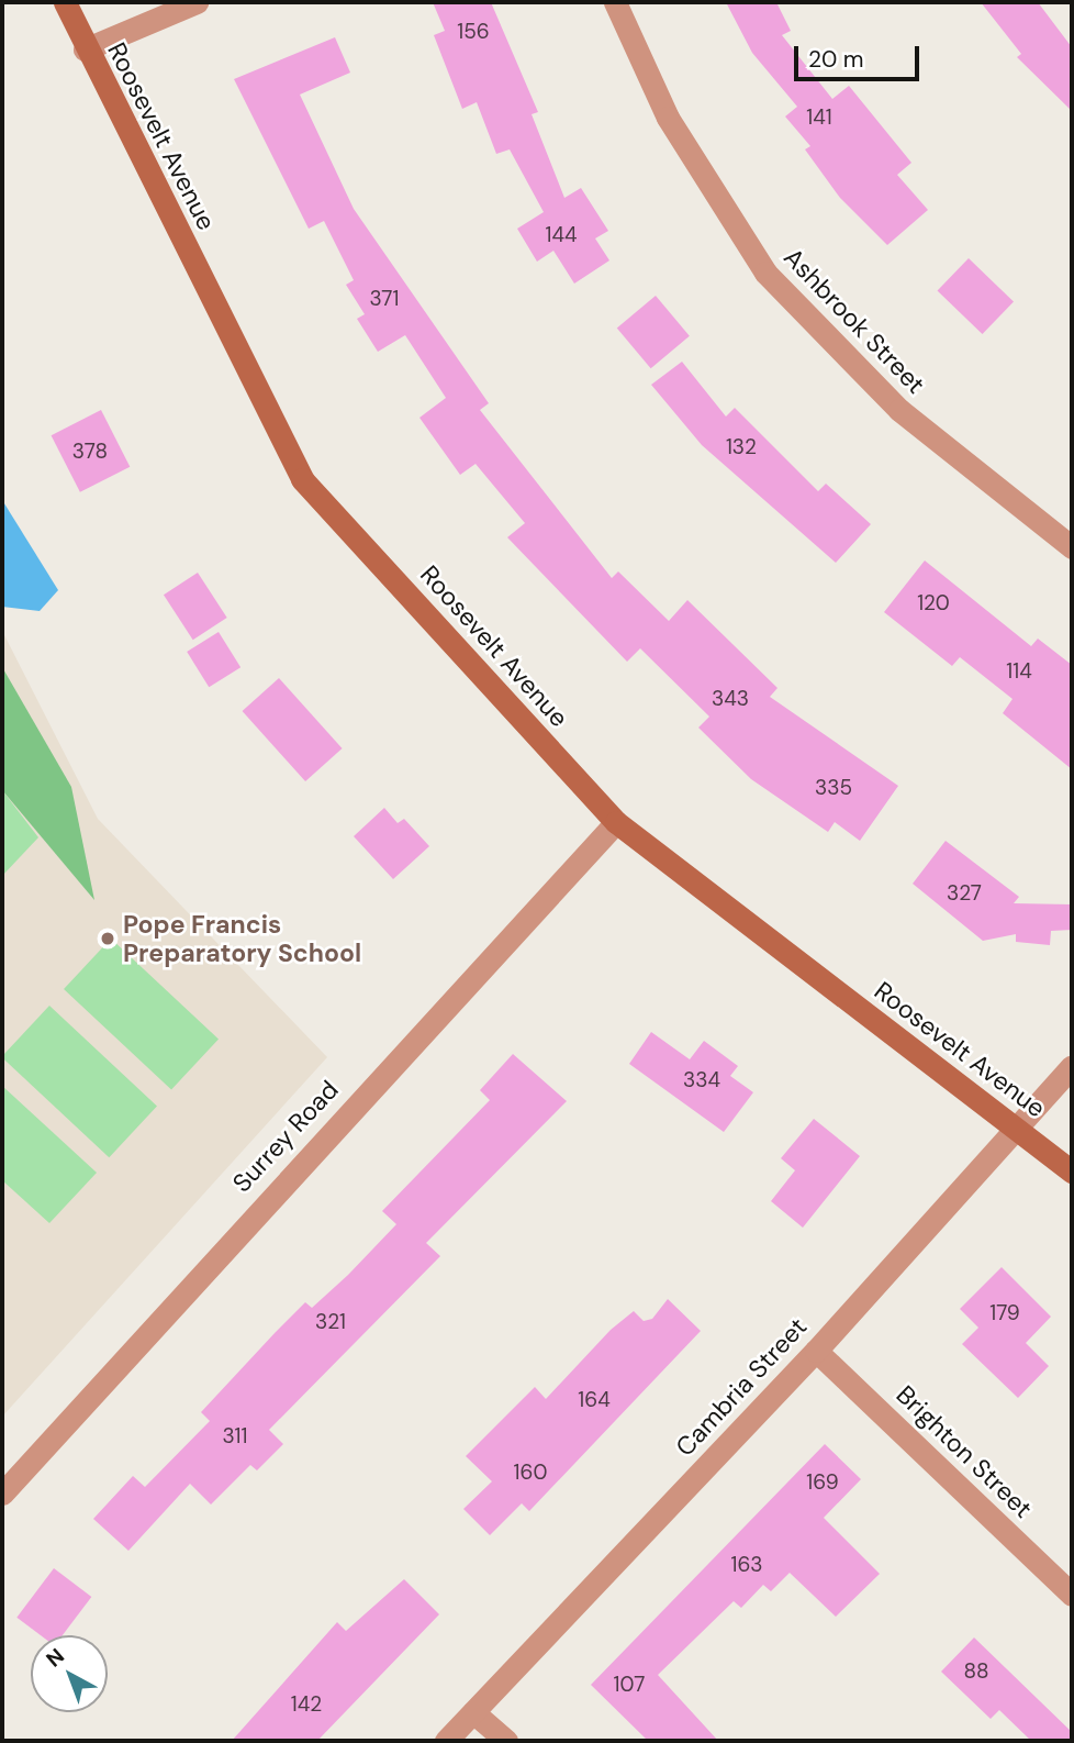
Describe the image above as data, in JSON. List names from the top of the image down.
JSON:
{
  "streets": {
    "street": [
      "Roosevelt Avenue",
      "Ashbrook Street",
      "Surrey Road",
      "Cambria Street",
      "Brighton Street"
    ]
  },
  "crossings": [
    ["Roosevelt Avenue", "Surrey Road"],
    ["Roosevelt Avenue", "Cambria Street"],
    ["Cambria Street", "Brighton Street"]
  ],
  "places": ["Pope Francis Preparatory School"],
  "house_numbers": [
    "156",
    "141",
    "144",
    "371",
    "132",
    "378",
    "120",
    "114",
    "343",
    "335",
    "327",
    "334",
    "179",
    "321",
    "164",
    "311",
    "160",
    "169",
    "163",
    "88",
    "107",
    "142"
  ],
  "scale_bar": "20 m",
  "north": "top left"
}
